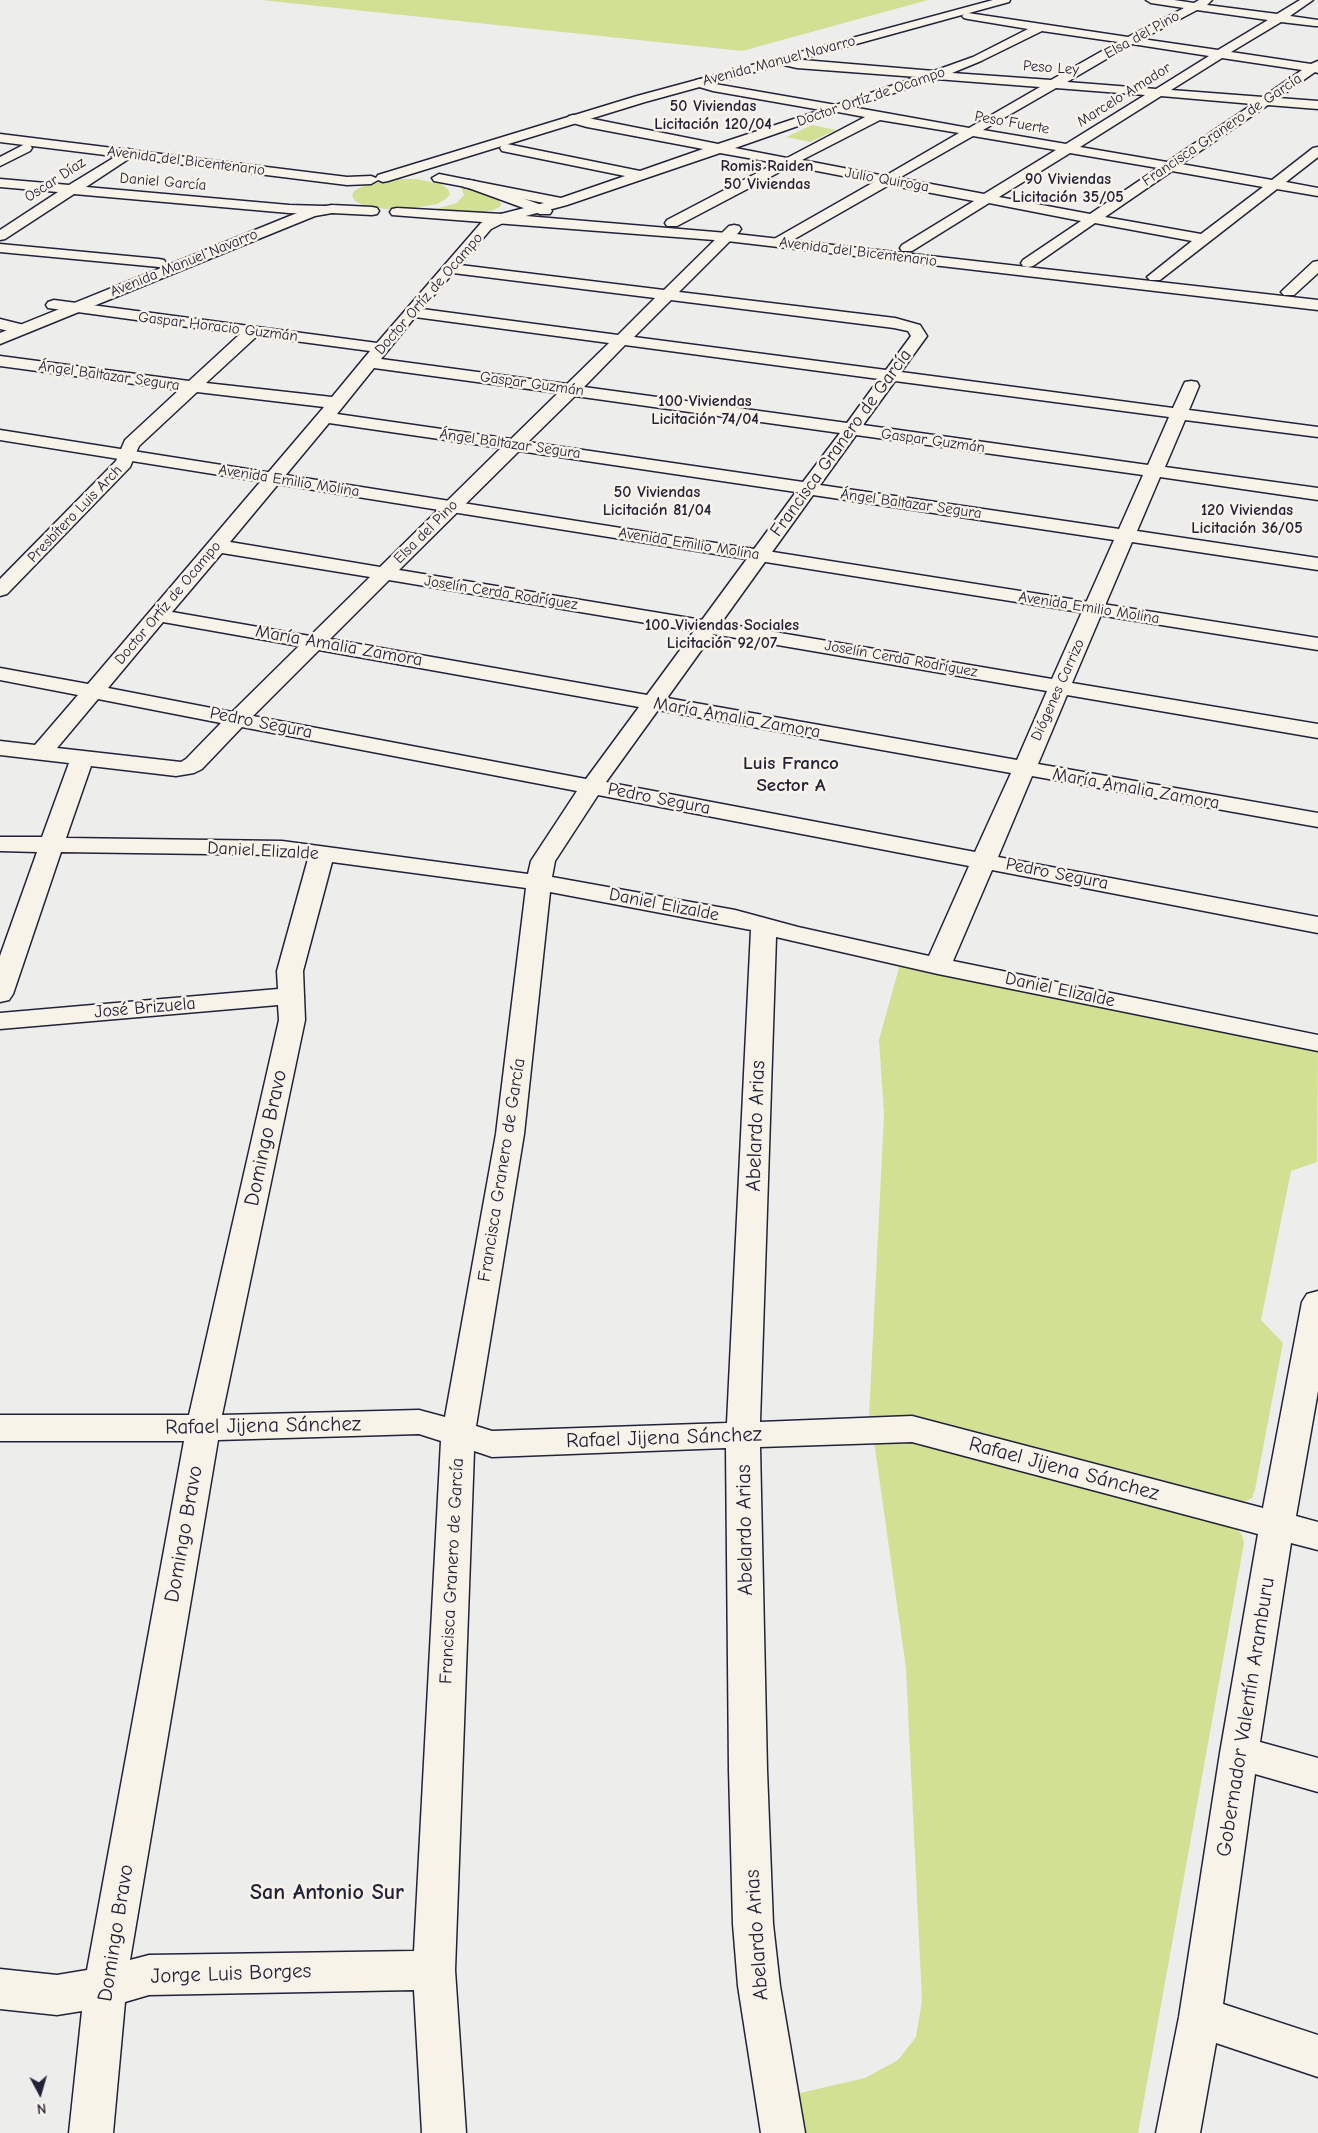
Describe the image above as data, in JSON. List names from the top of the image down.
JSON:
{
  "streets": {
    "street": [
      "Elsa del Pino",
      "Avenida Manuel Navarro",
      "Peso Ley",
      "Marcelo Amador",
      "Doctor Ortíz de Ocampo",
      "Peso Fuerte",
      "Francisca Granero de García",
      "Avenida del Bicentenario",
      "Oscar Díaz",
      "Julio Quiroga",
      "Daniel García",
      "Gaspar Horacio Guzmán",
      "Ángel Baltazar Segura",
      "Gaspar Guzmán",
      "Avenida Emilio Molina",
      "Presbítero Luis Arch",
      "Joselín Cerda Rodríguez",
      "María Amalia Zamora",
      "Diógenes Carrizo",
      "Pedro Segura",
      "Daniel Elizalde",
      "José Brizuela",
      "Abelardo Arias",
      "Domingo Bravo",
      "Rafael Jijena Sánchez",
      "Gobernador Valentín Aramburu",
      "Jorge Luis Borges"
    ]
  },
  "crossings": [
    ["Elsa del Pino", "Peso Ley"],
    ["Elsa del Pino", "Peso Fuerte"],
    ["Elsa del Pino", "Francisca Granero de García"],
    ["Elsa del Pino", "Avenida del Bicentenario"],
    ["Elsa del Pino", "Julio Quiroga"],
    ["Elsa del Pino", "Ángel Baltazar Segura"],
    ["Elsa del Pino", "Gaspar Guzmán"],
    ["Elsa del Pino", "Avenida Emilio Molina"],
    ["Elsa del Pino", "Joselín Cerda Rodríguez"],
    ["Elsa del Pino", "María Amalia Zamora"],
    ["Elsa del Pino", "Pedro Segura"],
    ["Avenida Manuel Navarro", "Peso Ley"],
    ["Avenida Manuel Navarro", "Peso Fuerte"],
    ["Avenida Manuel Navarro", "Avenida del Bicentenario"],
    ["Avenida Manuel Navarro", "Julio Quiroga"],
    ["Avenida Manuel Navarro", "Daniel García"],
    ["Avenida Manuel Navarro", "Gaspar Horacio Guzmán"],
    ["Peso Ley", "Marcelo Amador"],
    ["Peso Ley", "Doctor Ortíz de Ocampo"],
    ["Peso Ley", "Francisca Granero de García"],
    ["Marcelo Amador", "Peso Fuerte"],
    ["Marcelo Amador", "Avenida del Bicentenario"],
    ["Marcelo Amador", "Julio Quiroga"],
    ["Doctor Ortíz de Ocampo", "Peso Fuerte"],
    ["Doctor Ortíz de Ocampo", "Avenida del Bicentenario"],
    ["Doctor Ortíz de Ocampo", "Julio Quiroga"],
    ["Doctor Ortíz de Ocampo", "Gaspar Horacio Guzmán"],
    ["Doctor Ortíz de Ocampo", "Ángel Baltazar Segura"],
    ["Doctor Ortíz de Ocampo", "Gaspar Guzmán"],
    ["Doctor Ortíz de Ocampo", "Avenida Emilio Molina"],
    ["Doctor Ortíz de Ocampo", "Joselín Cerda Rodríguez"],
    ["Doctor Ortíz de Ocampo", "María Amalia Zamora"],
    ["Doctor Ortíz de Ocampo", "Pedro Segura"],
    ["Peso Fuerte", "Francisca Granero de García"],
    ["Francisca Granero de García", "Avenida del Bicentenario"],
    ["Francisca Granero de García", "Julio Quiroga"],
    ["Francisca Granero de García", "Ángel Baltazar Segura"],
    ["Francisca Granero de García", "Gaspar Guzmán"],
    ["Francisca Granero de García", "Avenida Emilio Molina"],
    ["Francisca Granero de García", "Joselín Cerda Rodríguez"],
    ["Francisca Granero de García", "María Amalia Zamora"],
    ["Francisca Granero de García", "Pedro Segura"],
    ["Francisca Granero de García", "Daniel Elizalde"],
    ["Francisca Granero de García", "Rafael Jijena Sánchez"],
    ["Francisca Granero de García", "Jorge Luis Borges"],
    ["Avenida del Bicentenario", "Oscar Díaz"],
    ["Oscar Díaz", "Daniel García"],
    ["Gaspar Horacio Guzmán", "Presbítero Luis Arch"],
    ["Ángel Baltazar Segura", "Presbítero Luis Arch"],
    ["Ángel Baltazar Segura", "Diógenes Carrizo"],
    ["Gaspar Guzmán", "Diógenes Carrizo"],
    ["Avenida Emilio Molina", "Presbítero Luis Arch"],
    ["Avenida Emilio Molina", "Diógenes Carrizo"],
    ["Joselín Cerda Rodríguez", "Diógenes Carrizo"],
    ["María Amalia Zamora", "Diógenes Carrizo"],
    ["Diógenes Carrizo", "Pedro Segura"],
    ["Diógenes Carrizo", "Daniel Elizalde"],
    ["Daniel Elizalde", "Abelardo Arias"],
    ["Daniel Elizalde", "Domingo Bravo"],
    ["José Brizuela", "Domingo Bravo"],
    ["Abelardo Arias", "Rafael Jijena Sánchez"],
    ["Domingo Bravo", "Rafael Jijena Sánchez"],
    ["Domingo Bravo", "Jorge Luis Borges"],
    ["Rafael Jijena Sánchez", "Gobernador Valentín Aramburu"]
  ],
  "districts": [
    "50 Viviendas Licitación 120/04",
    "Romis Raiden 50 Viviendas",
    "90 Viviendas Licitación 35/05",
    "100 Viviendas Licitación 74/04",
    "50 Viviendas Licitación 81/04",
    "120 Viviendas Licitación 36/05",
    "100 Viviendas Sociales Licitación 92/07",
    "Luis Franco Sector A",
    "San Antonio Sur"
  ],
  "north": "bottom"
}
